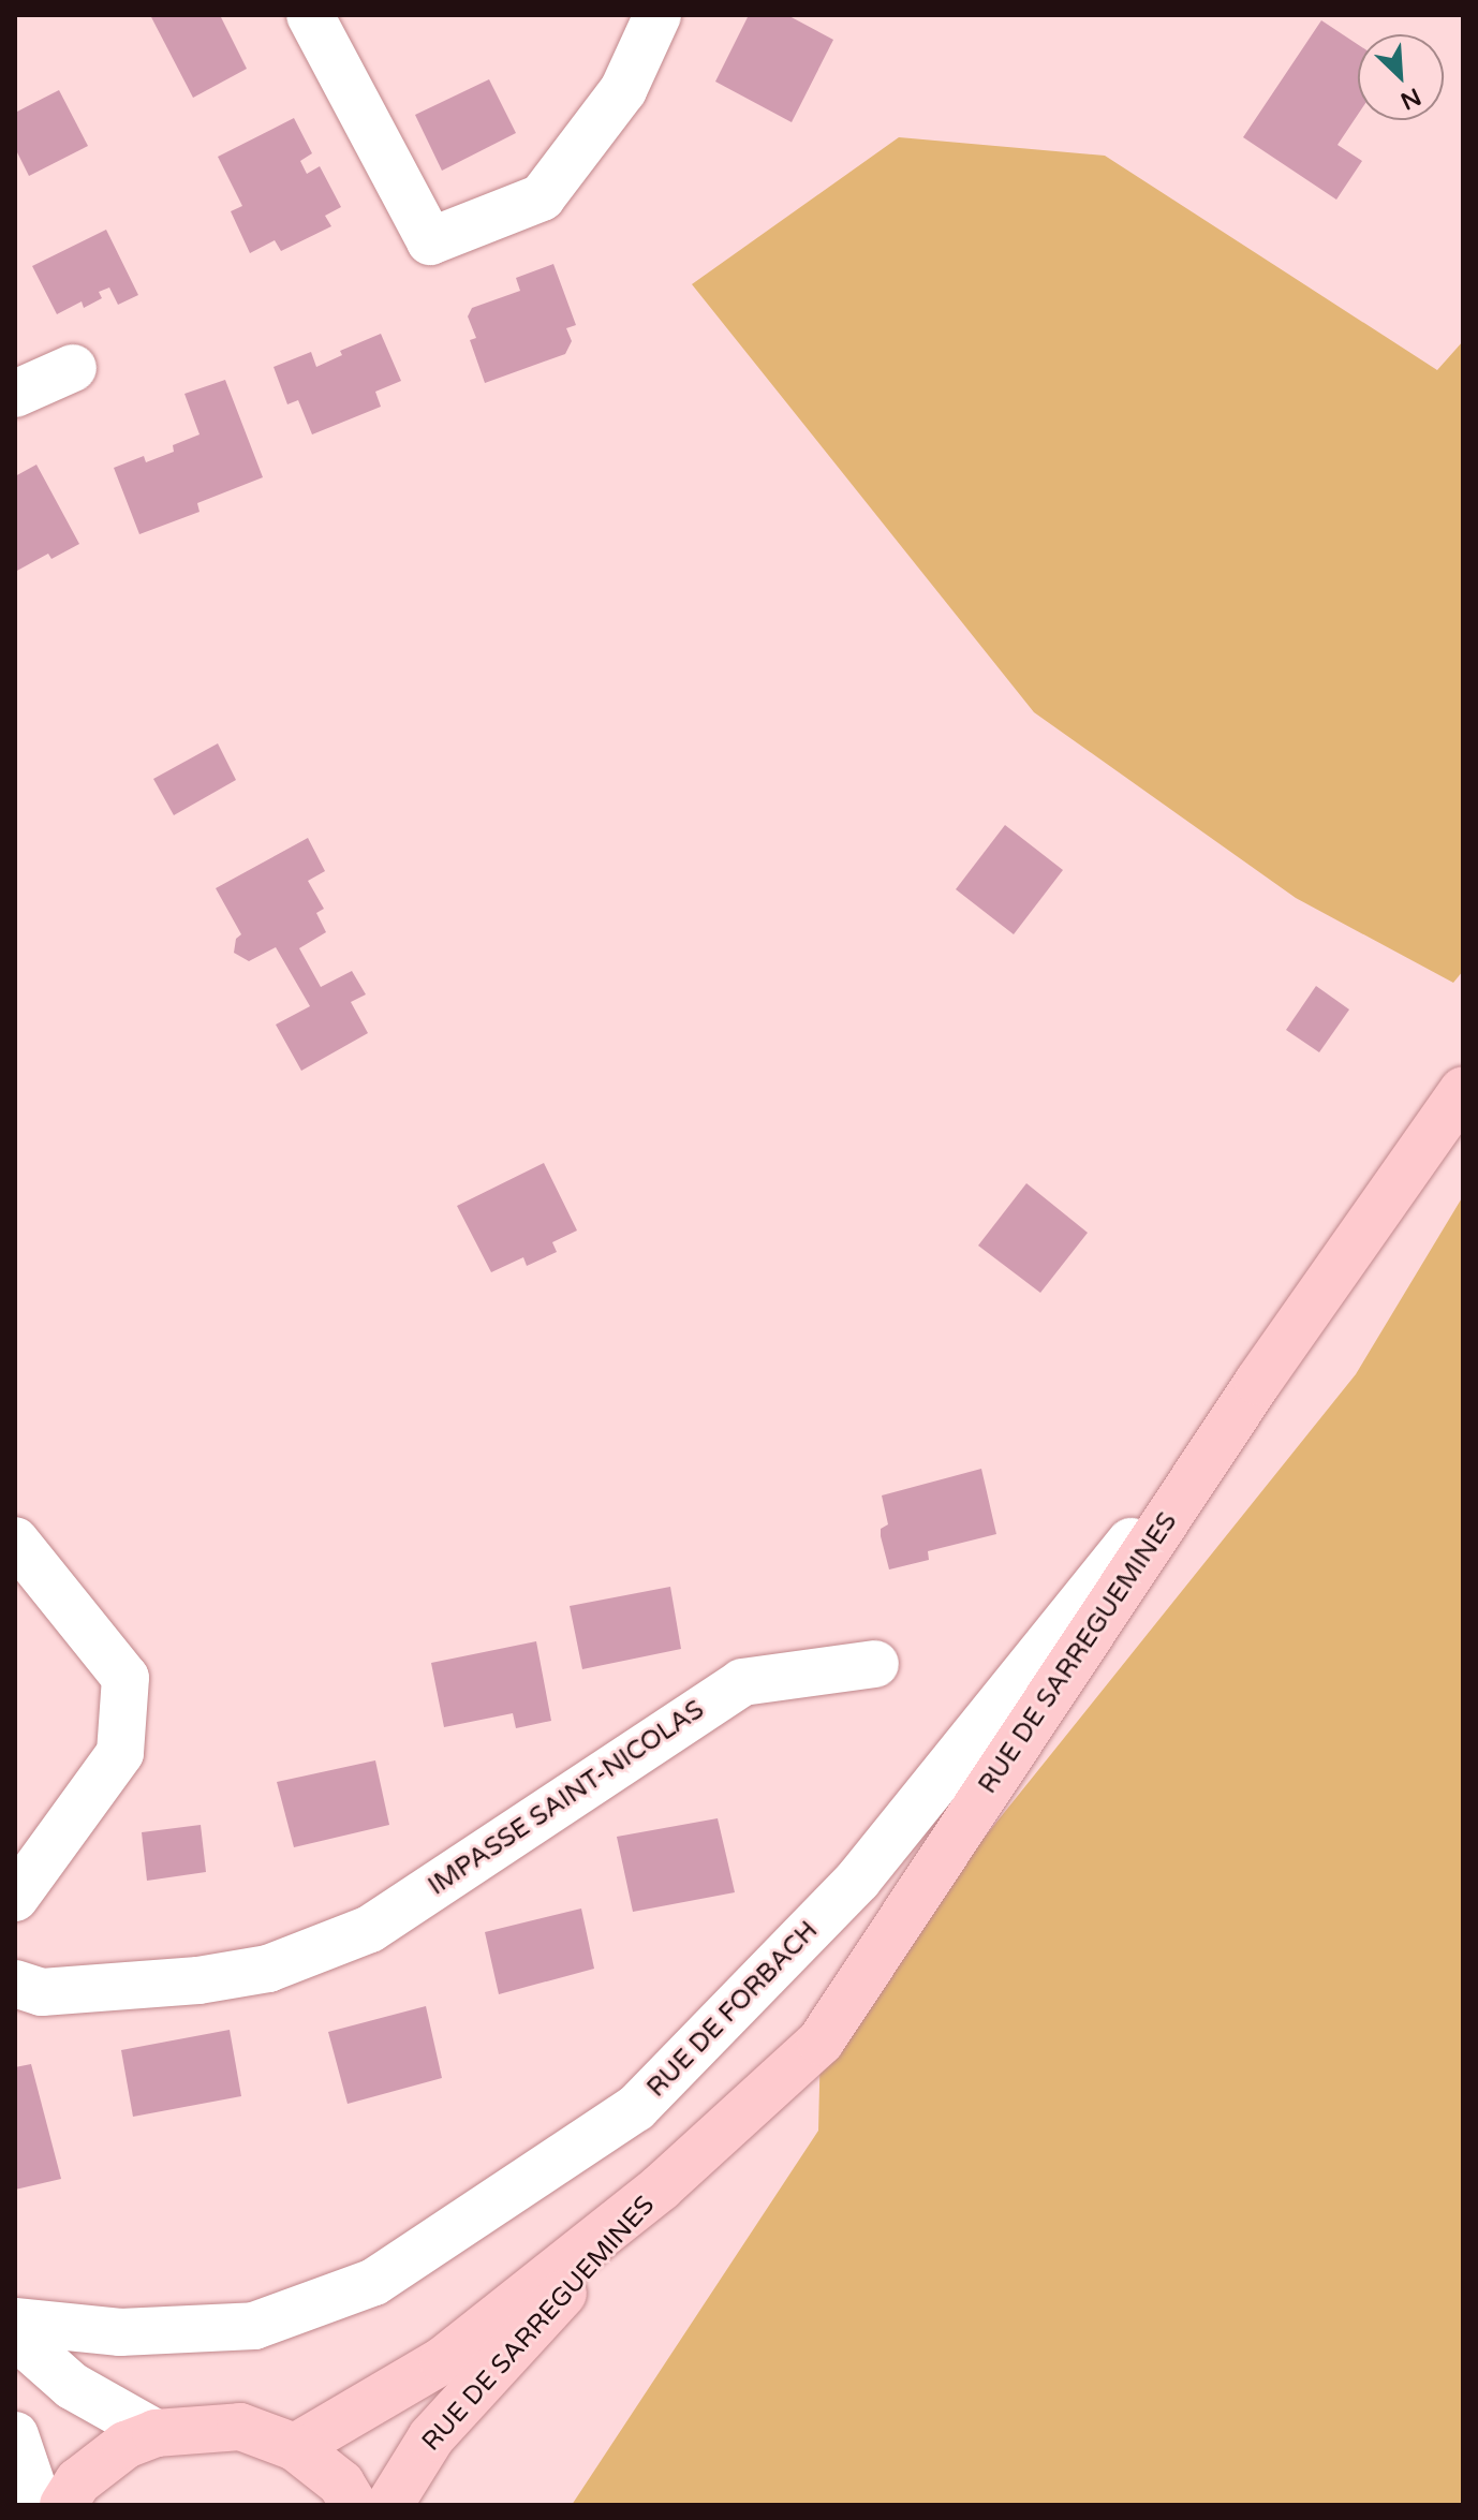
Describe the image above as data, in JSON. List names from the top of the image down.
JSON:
{
  "streets": {
    "main road": ["RUE DE SARREGUEMINES"],
    "street": ["IMPASSE SAINT-NICOLAS", "RUE DE FORBACH"]
  },
  "crossings": [
    ["RUE DE SARREGUEMINES", "RUE DE FORBACH"]
  ],
  "north": "bottom right"
}
